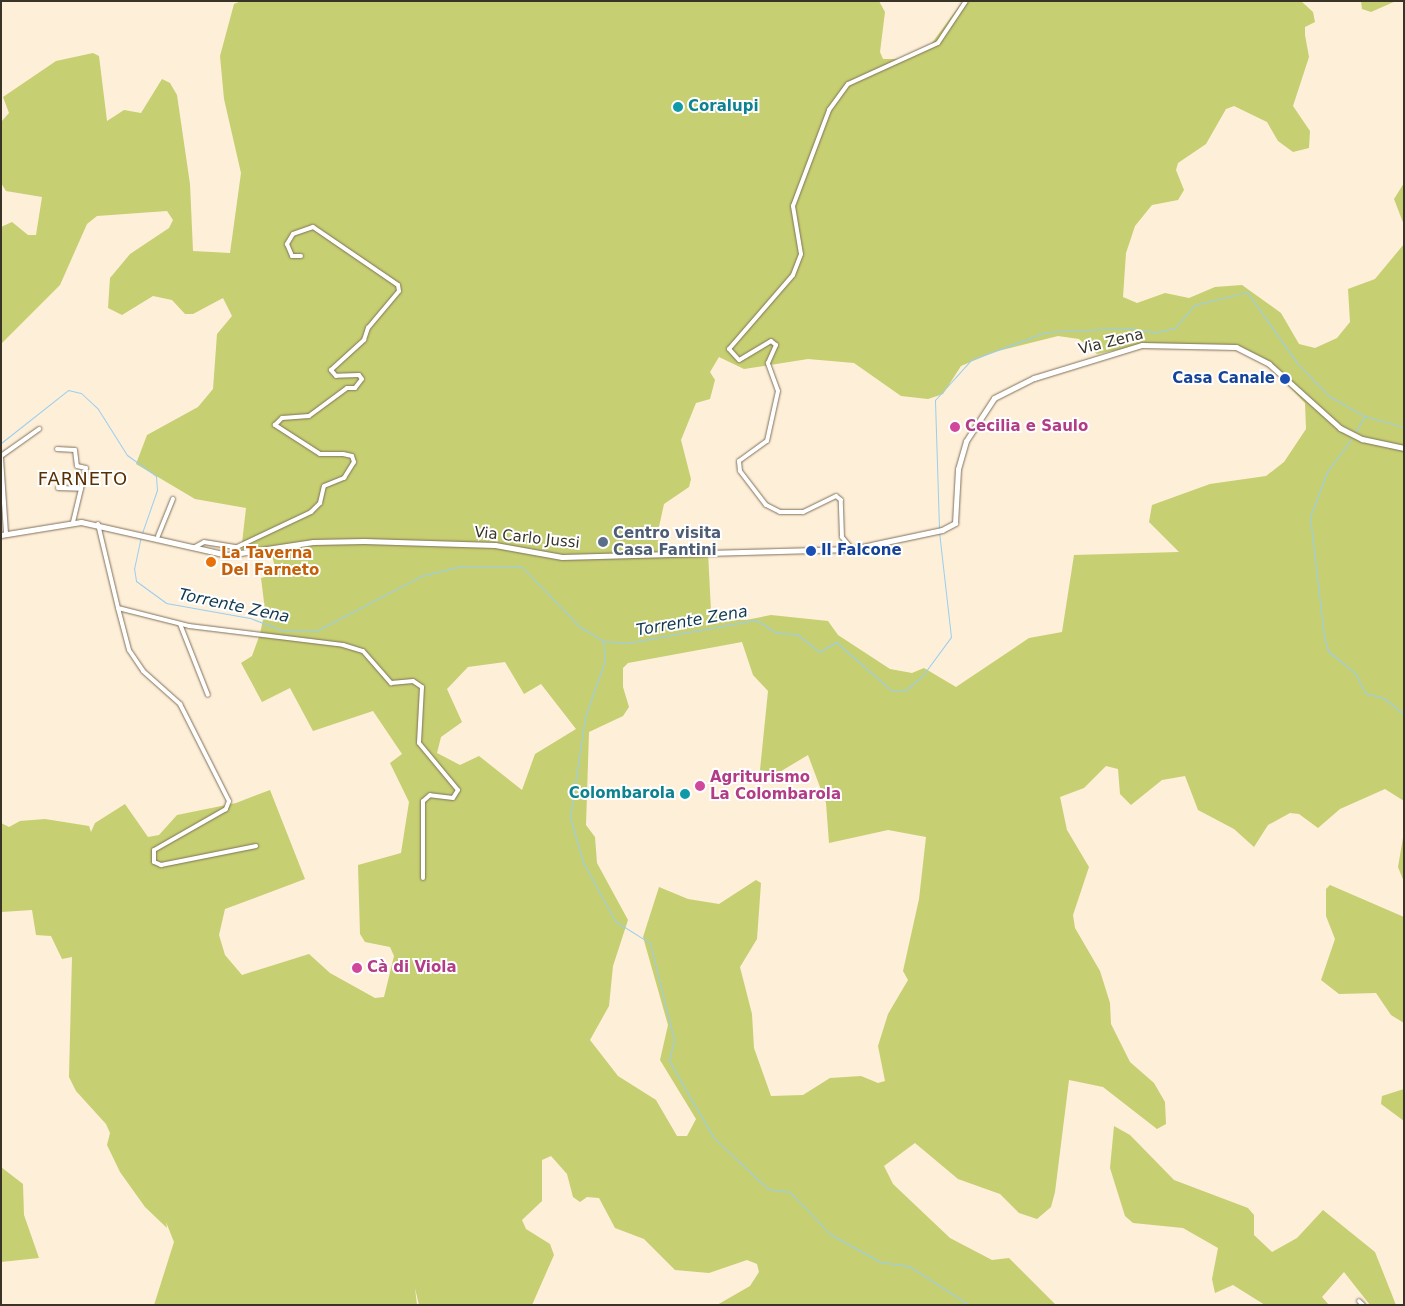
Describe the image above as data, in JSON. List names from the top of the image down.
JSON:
{
  "streets": {
    "street": ["Via Zena", "Via Carlo Jussi"]
  },
  "crossings": [
    ["Via Zena", "Via Carlo Jussi"]
  ],
  "districts": ["FARNETO"],
  "water": ["Torrente Zena"],
  "places": [
    "Coralupi",
    "Casa Canale",
    "Cecilia e Saulo",
    "Centro visita Casa Fantini",
    "Il Falcone",
    "La Taverna Del Farneto",
    "Agriturismo La Colombarola",
    "Colombarola",
    "Cà di Viola"
  ]
}
